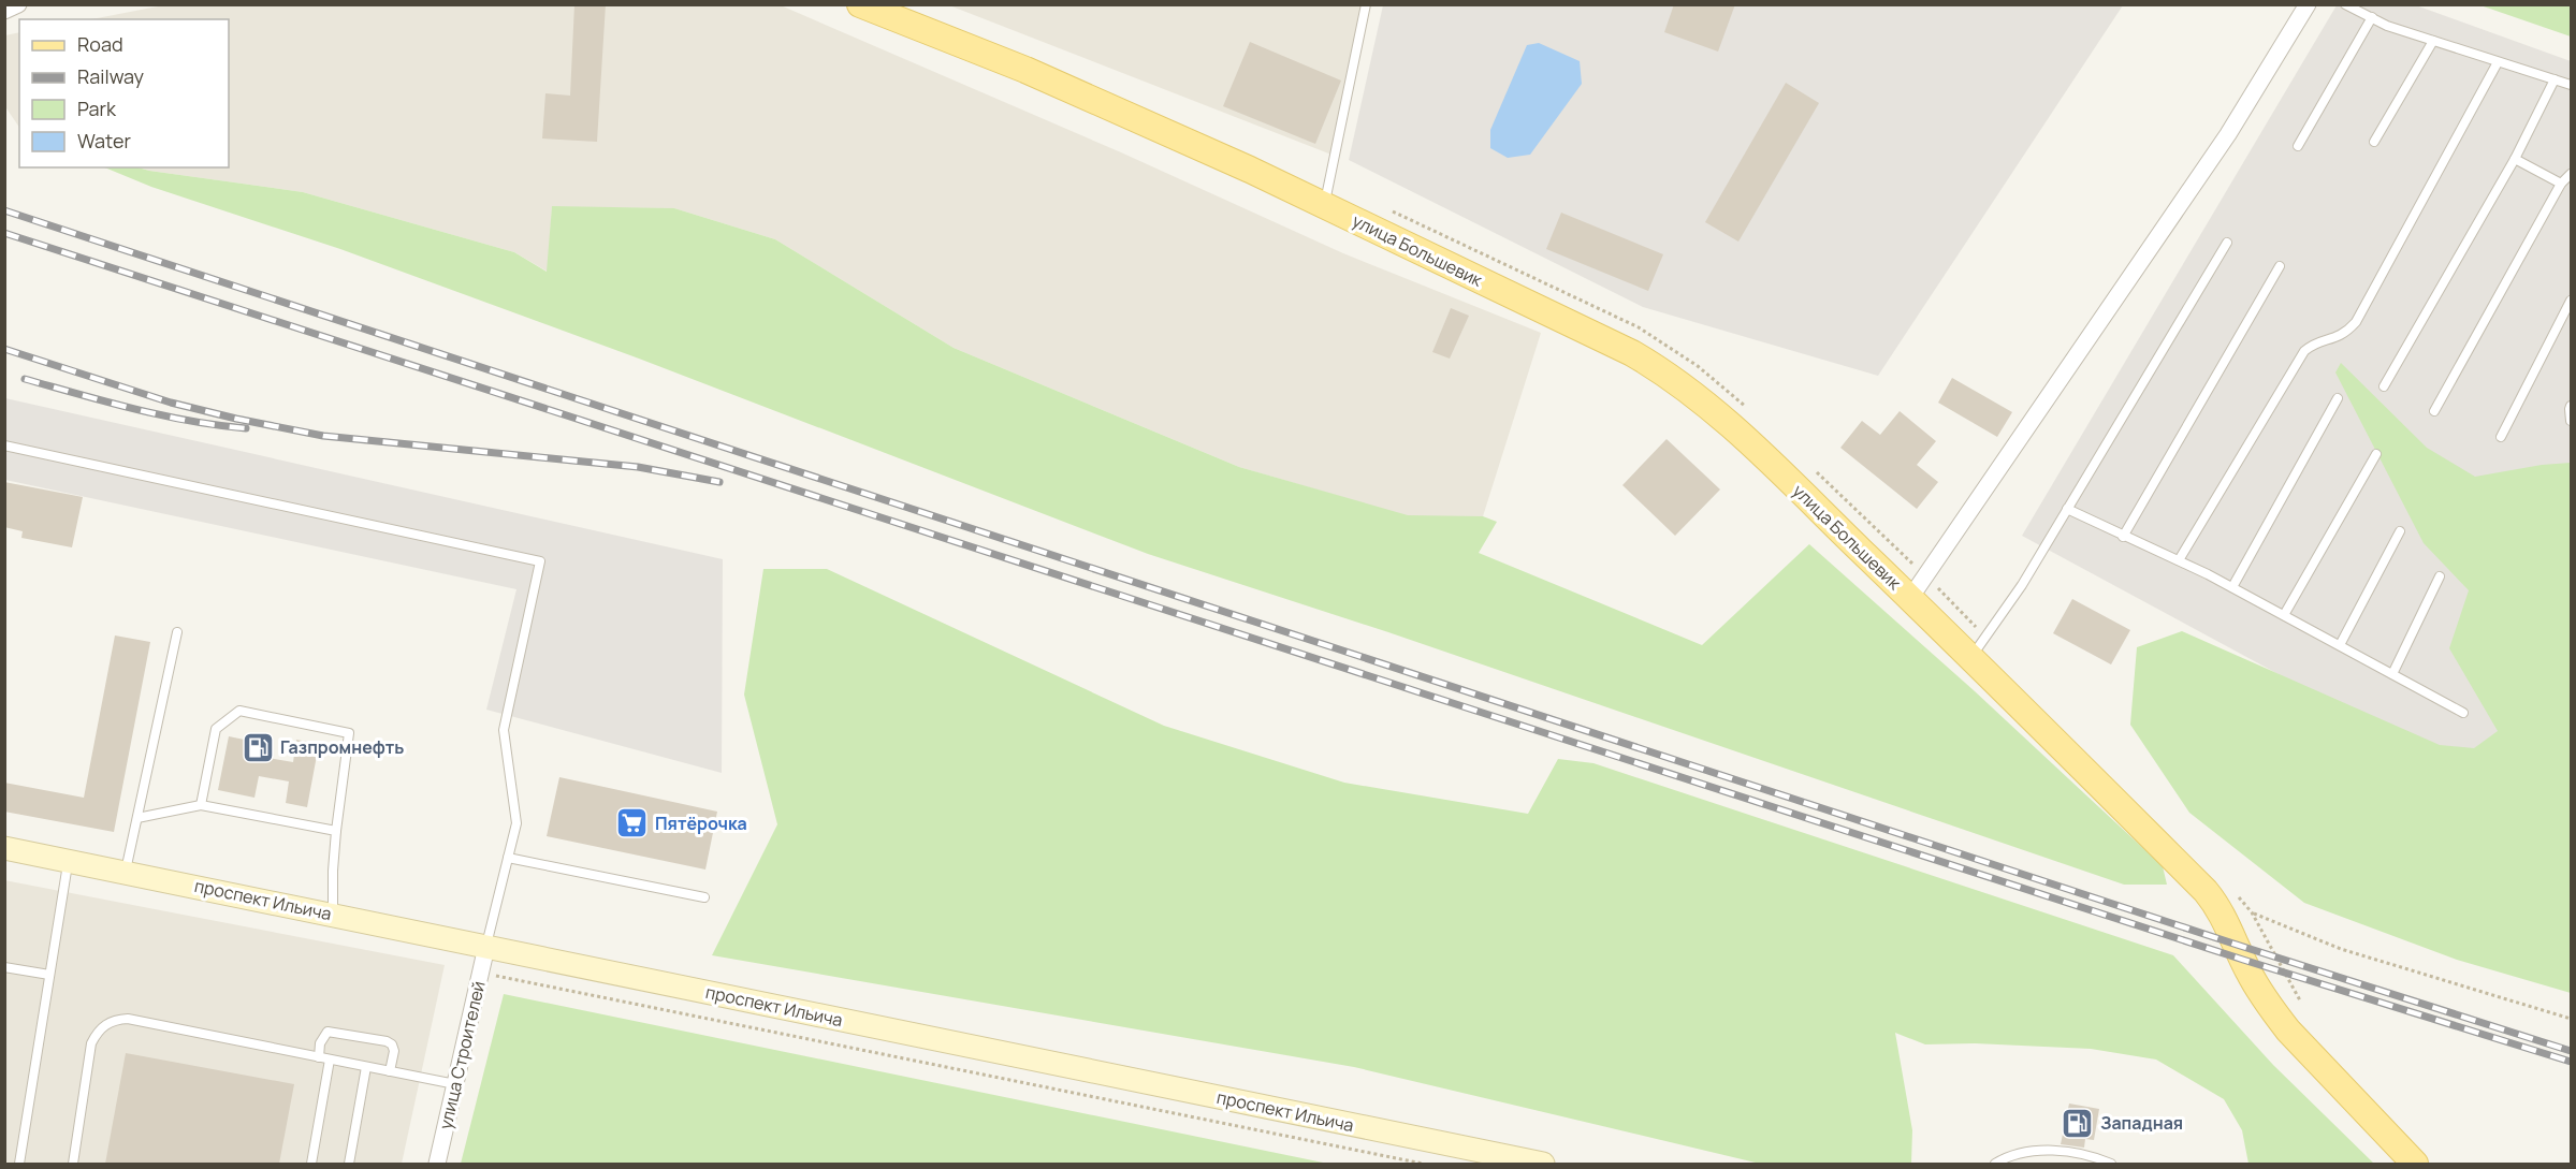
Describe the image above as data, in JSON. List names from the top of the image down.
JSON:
{
  "streets": {
    "main road": ["улица Большевик"],
    "street": ["проспект Ильича", "улица Строителей"]
  },
  "crossings": [
    ["проспект Ильича", "улица Строителей"]
  ],
  "places": {
    "fuel station": ["Газпромнефть", "Западная"],
    "supermarket": ["Пятёрочка"]
  },
  "legend": [
    "Road",
    "Railway",
    "Park",
    "Water"
  ]
}
